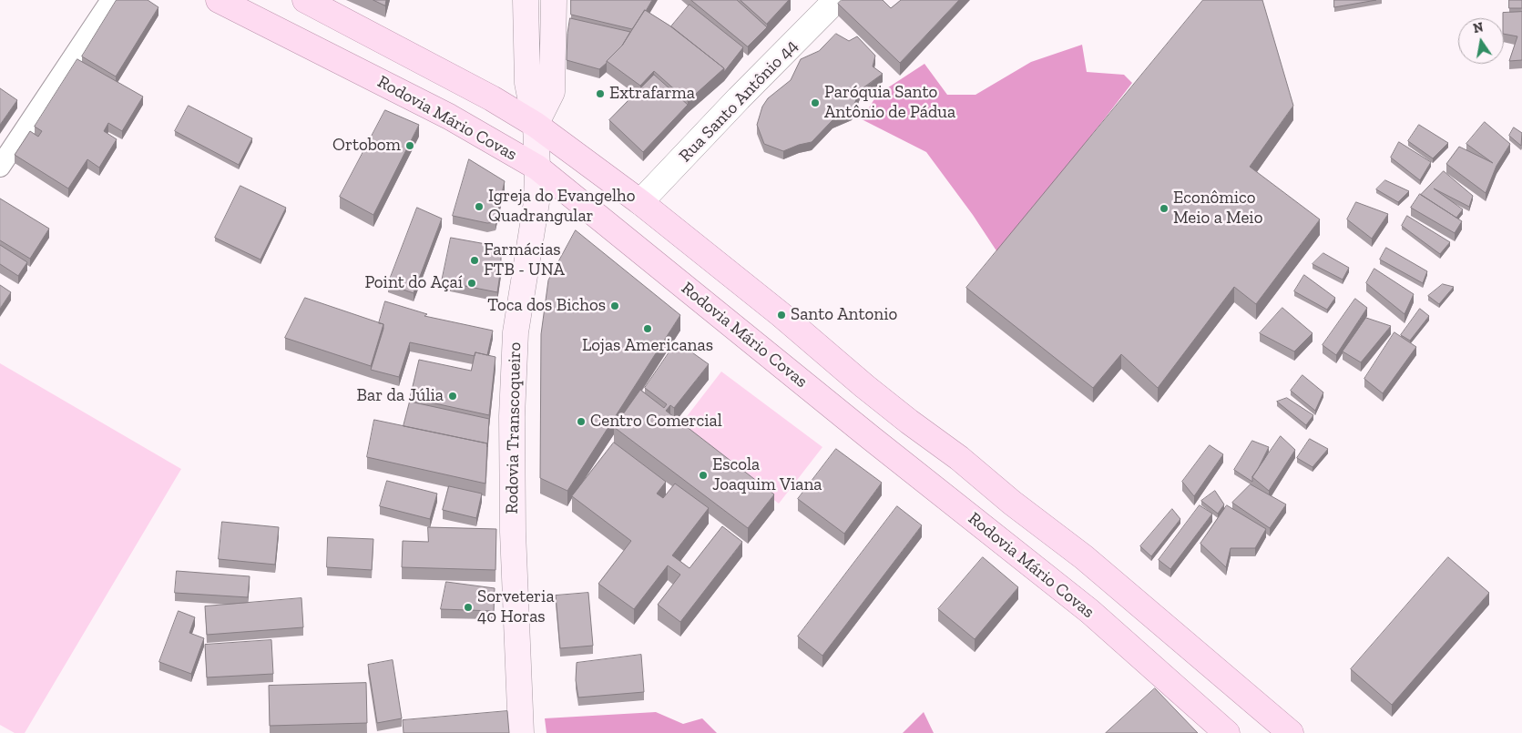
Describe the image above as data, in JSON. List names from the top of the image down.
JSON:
{
  "streets": {
    "main road": ["Rodovia Mário Covas", "Rodovia Transcoqueiro"],
    "street": ["Rua Santo Antônio 44"]
  },
  "crossings": [
    ["Rodovia Mário Covas", "Rodovia Transcoqueiro"]
  ],
  "places": [
    "Extrafarma",
    "Paróquia Santo Antônio de Pádua",
    "Ortobom",
    "Igreja do Evangelho Quadrangular",
    "Econômico Meio a Meio",
    "Farmácias FTB - UNA",
    "Point do Açaí",
    "Toca dos Bichos",
    "Santo Antonio",
    "Lojas Americanas",
    "Bar da Júlia",
    "Centro Comercial",
    "Escola Joaquim Viana",
    "Sorveteria 40 Horas"
  ],
  "north": "top"
}
